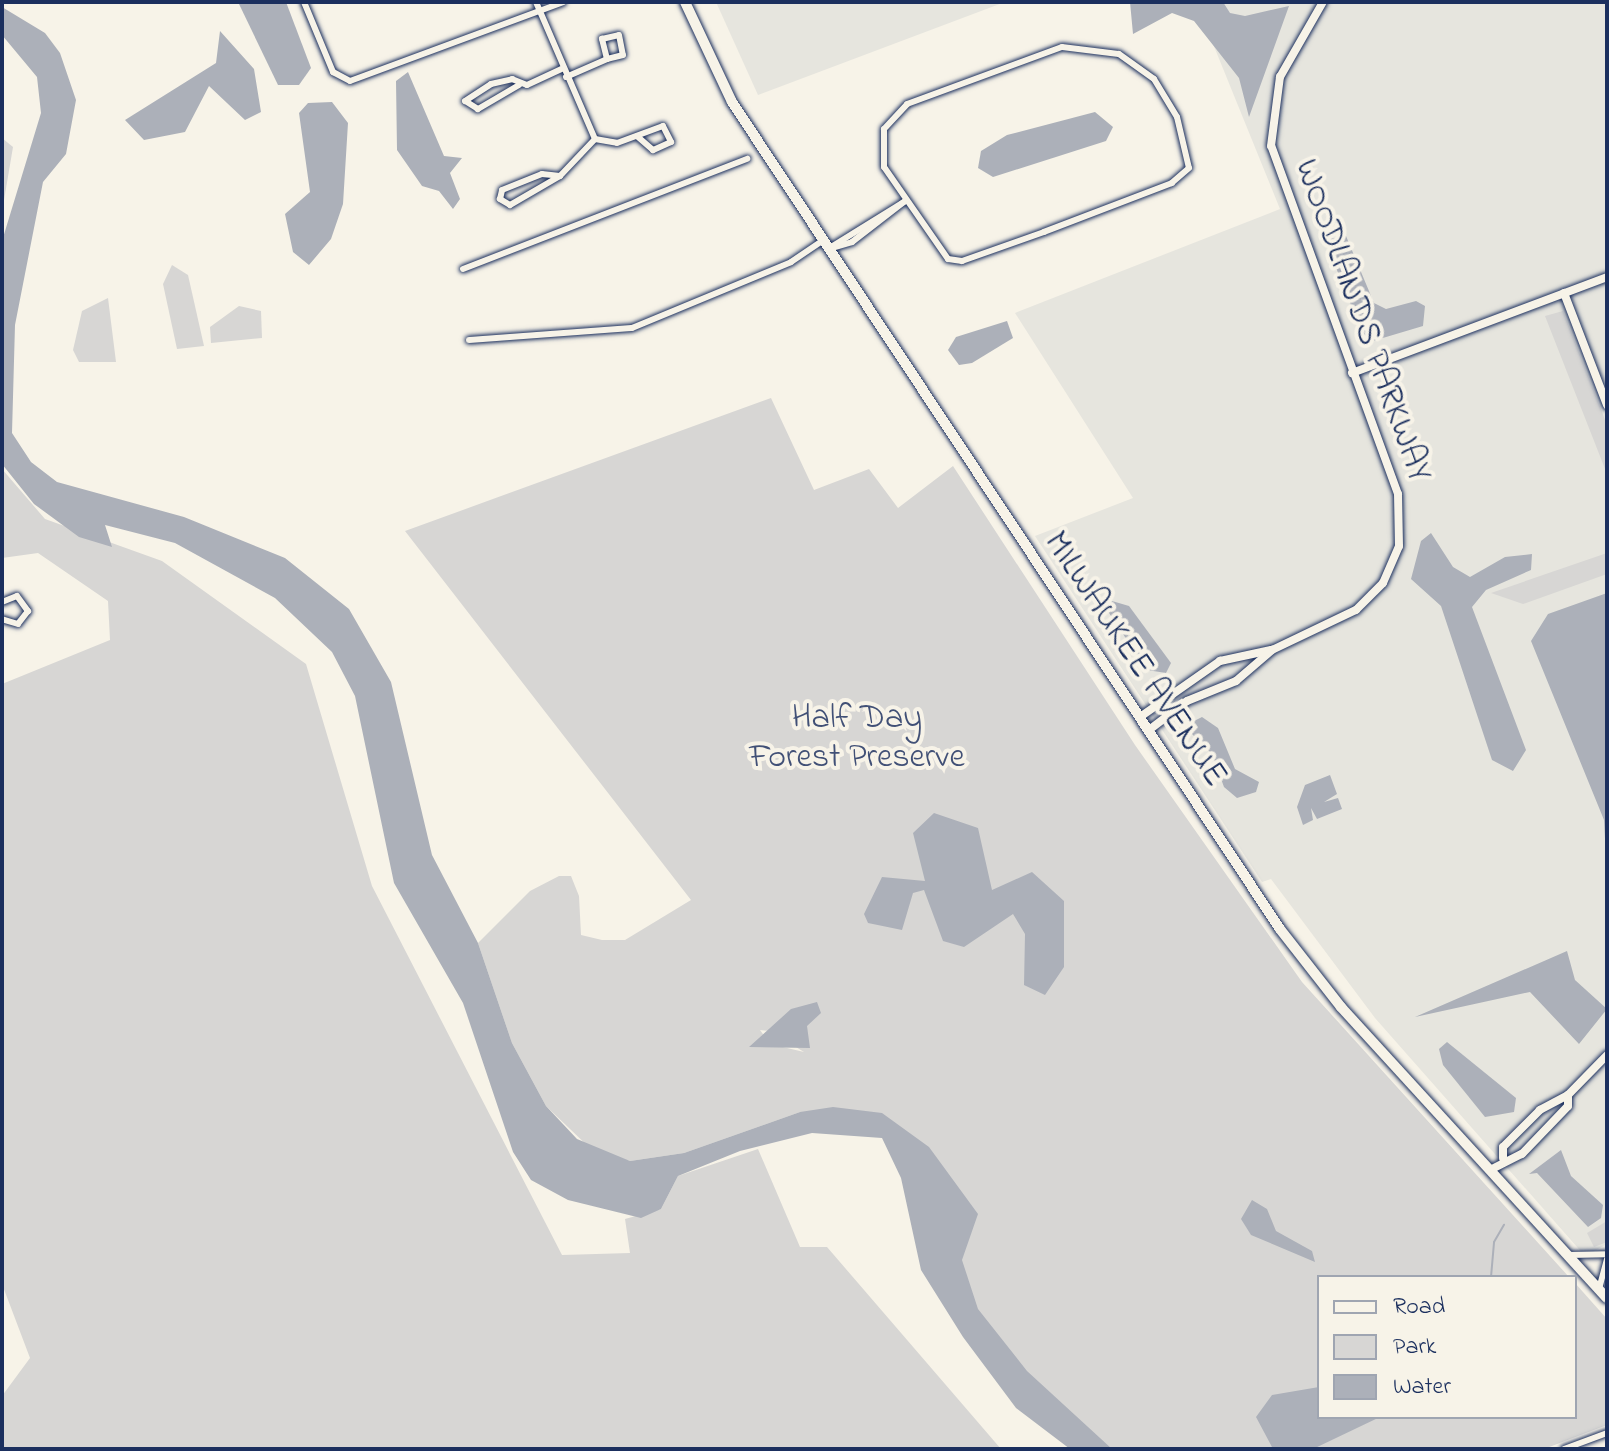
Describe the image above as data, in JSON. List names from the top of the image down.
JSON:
{
  "streets": {
    "main road": ["MILWAUKEE AVENUE"],
    "street": ["WOODLANDS PARKWAY"]
  },
  "crossings": [
    ["WOODLANDS PARKWAY", "MILWAUKEE AVENUE"]
  ],
  "parks": ["Half Day Forest Preserve"],
  "legend": ["Road", "Park", "Water"]
}
